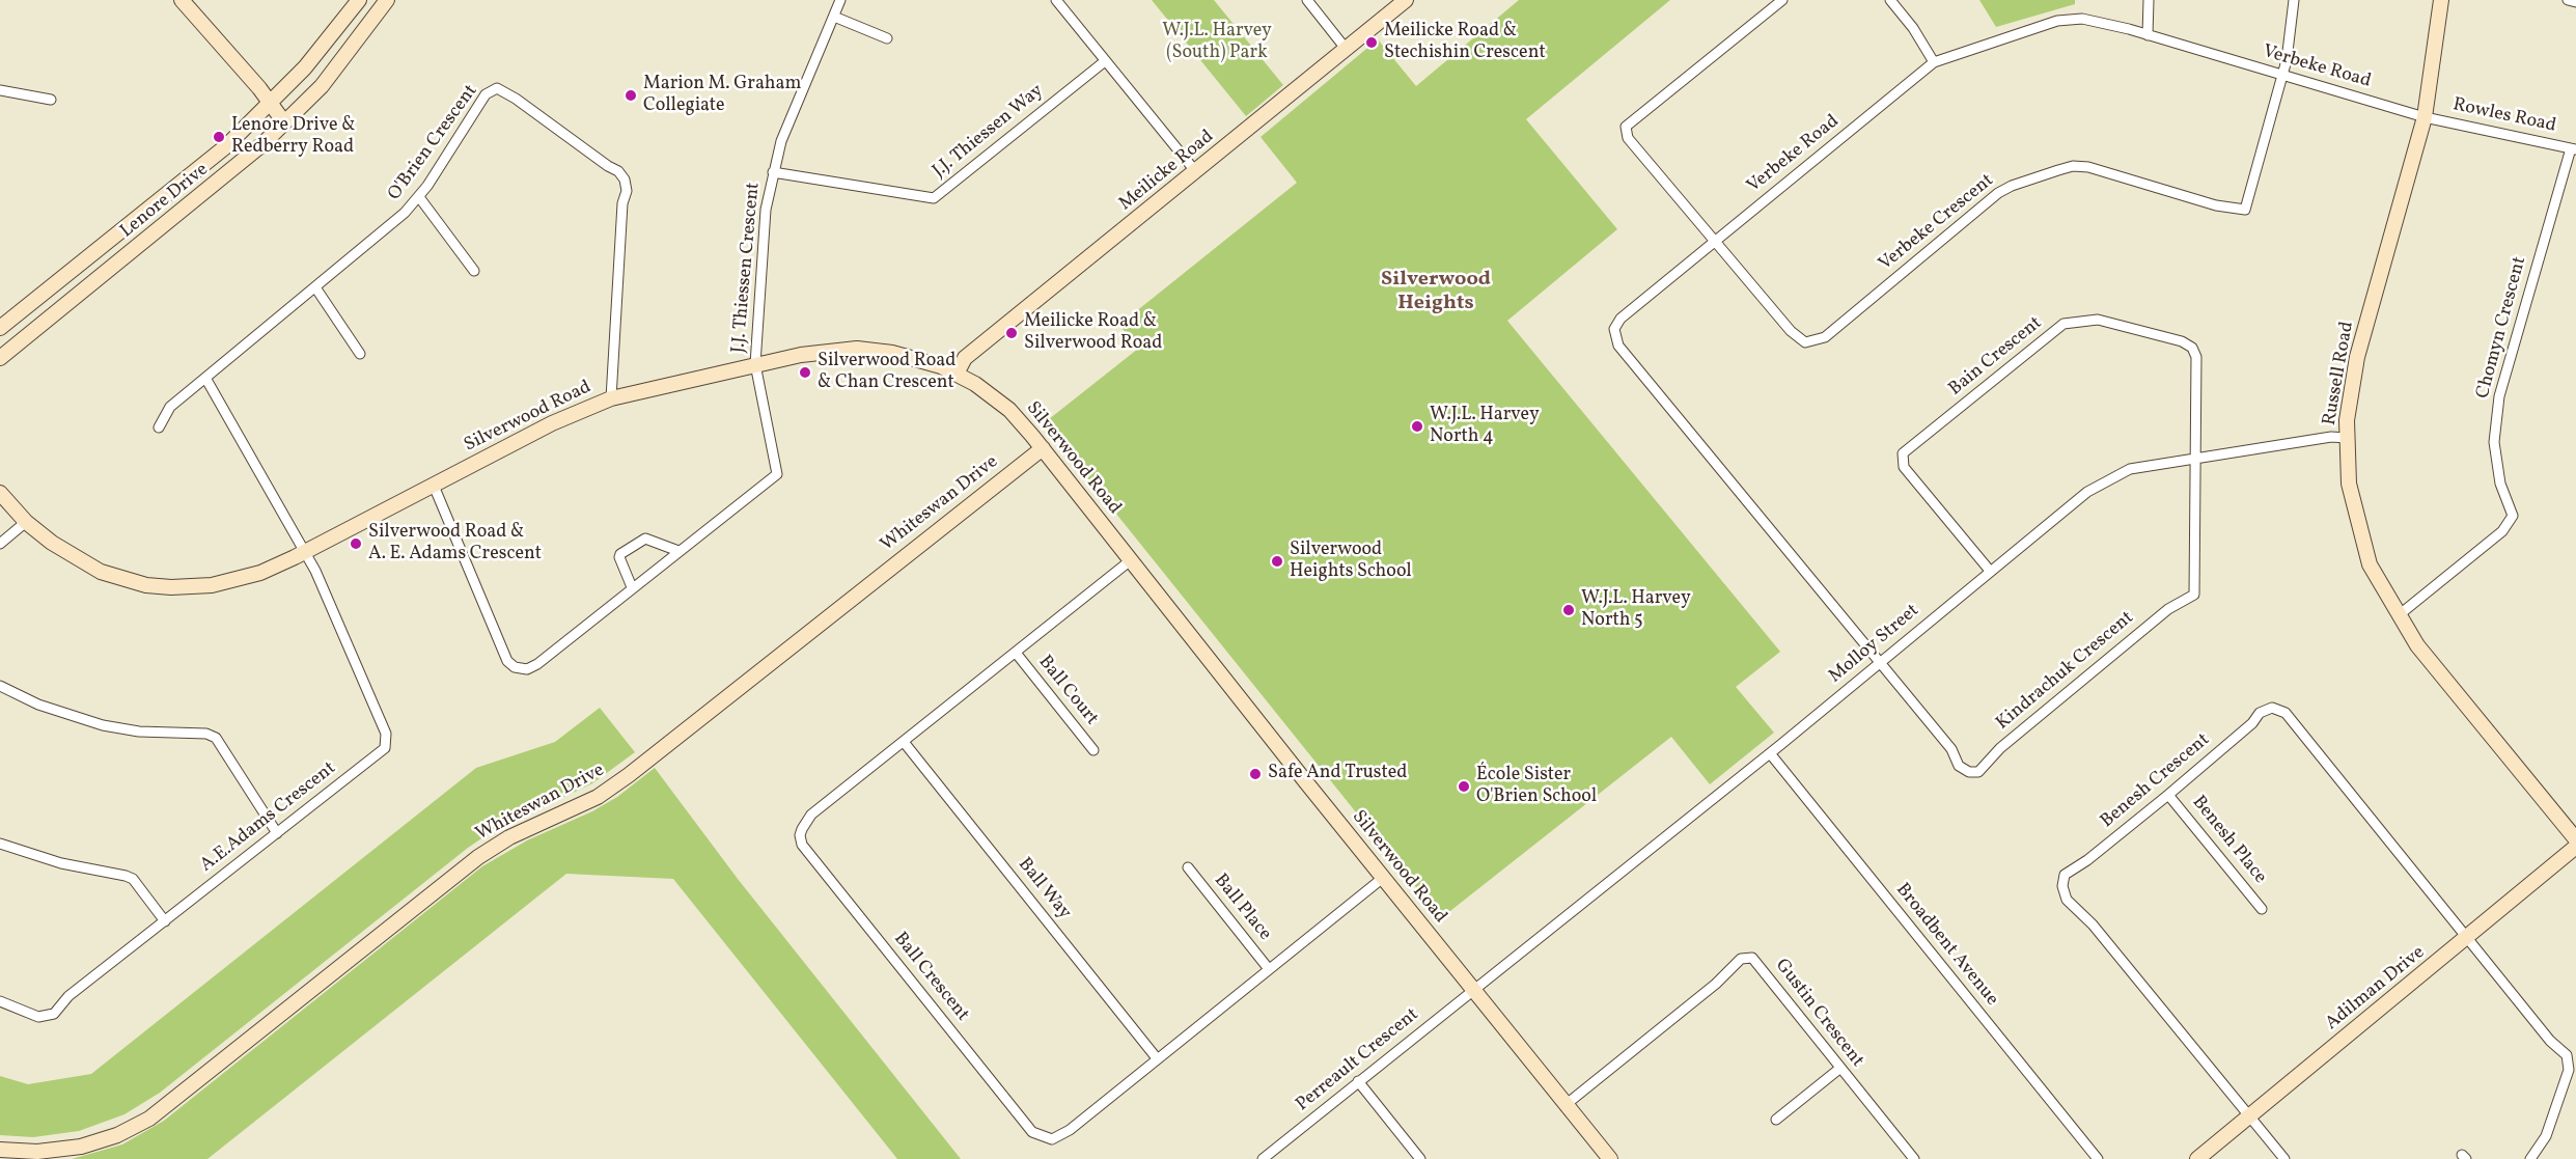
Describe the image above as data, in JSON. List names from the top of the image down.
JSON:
{
  "streets": {
    "street": [
      "Verbeke Road",
      "Rowles Road",
      "J.J. Thiessen Way",
      "O'Brien Crescent",
      "Meilicke Road",
      "Lenore Drive",
      "Verbeke Crescent",
      "J.J. Thiessen Crescent",
      "Chomyn Crescent",
      "Bain Crescent",
      "Russell Road",
      "Silverwood Road",
      "Whiteswan Drive",
      "Molloy Street",
      "Kindrachuk Crescent",
      "Ball Court",
      "Benesh Crescent",
      "A.E.Adams Crescent",
      "Benesh Place",
      "Ball Way",
      "Ball Place",
      "Broadbent Avenue",
      "Ball Crescent",
      "Adilman Drive",
      "Gustin Crescent",
      "Perreault Crescent"
    ]
  },
  "crossings": [
    ["Verbeke Road", "Rowles Road"],
    ["Verbeke Road", "Verbeke Crescent"],
    ["Verbeke Road", "Russell Road"],
    ["Verbeke Road", "Molloy Street"],
    ["Verbeke Road", "Kindrachuk Crescent"],
    ["Rowles Road", "Chomyn Crescent"],
    ["Rowles Road", "Russell Road"],
    ["J.J. Thiessen Way", "J.J. Thiessen Crescent"],
    ["O'Brien Crescent", "Silverwood Road"],
    ["Meilicke Road", "Silverwood Road"],
    ["J.J. Thiessen Crescent", "Silverwood Road"],
    ["Chomyn Crescent", "Russell Road"],
    ["Bain Crescent", "Molloy Street"],
    ["Bain Crescent", "Kindrachuk Crescent"],
    ["Russell Road", "Molloy Street"],
    ["Silverwood Road", "Whiteswan Drive"],
    ["Silverwood Road", "Molloy Street"],
    ["Silverwood Road", "A.E.Adams Crescent"],
    ["Silverwood Road", "Ball Crescent"],
    ["Silverwood Road", "Gustin Crescent"],
    ["Silverwood Road", "Perreault Crescent"],
    ["Molloy Street", "Kindrachuk Crescent"],
    ["Molloy Street", "Broadbent Avenue"],
    ["Molloy Street", "Perreault Crescent"],
    ["Ball Court", "Ball Crescent"],
    ["Benesh Crescent", "Benesh Place"],
    ["Benesh Crescent", "Adilman Drive"],
    ["Ball Way", "Ball Crescent"],
    ["Ball Place", "Ball Crescent"]
  ],
  "districts": ["Silverwood Heights"],
  "parks": ["W.J.L. Harvey (South) Park"],
  "places": [
    "Meilicke Road & Stechishin Crescent",
    "Marion M. Graham Collegiate",
    "Lenore Drive & Redberry Road",
    "Meilicke Road & Silverwood Road",
    "Silverwood Road & Chan Crescent",
    "W.J.L. Harvey North 4",
    "Silverwood Road & A. E. Adams Crescent",
    "Silverwood Heights School",
    "W.J.L. Harvey North 5",
    "Safe And Trusted",
    "École Sister O'Brien School"
  ]
}
